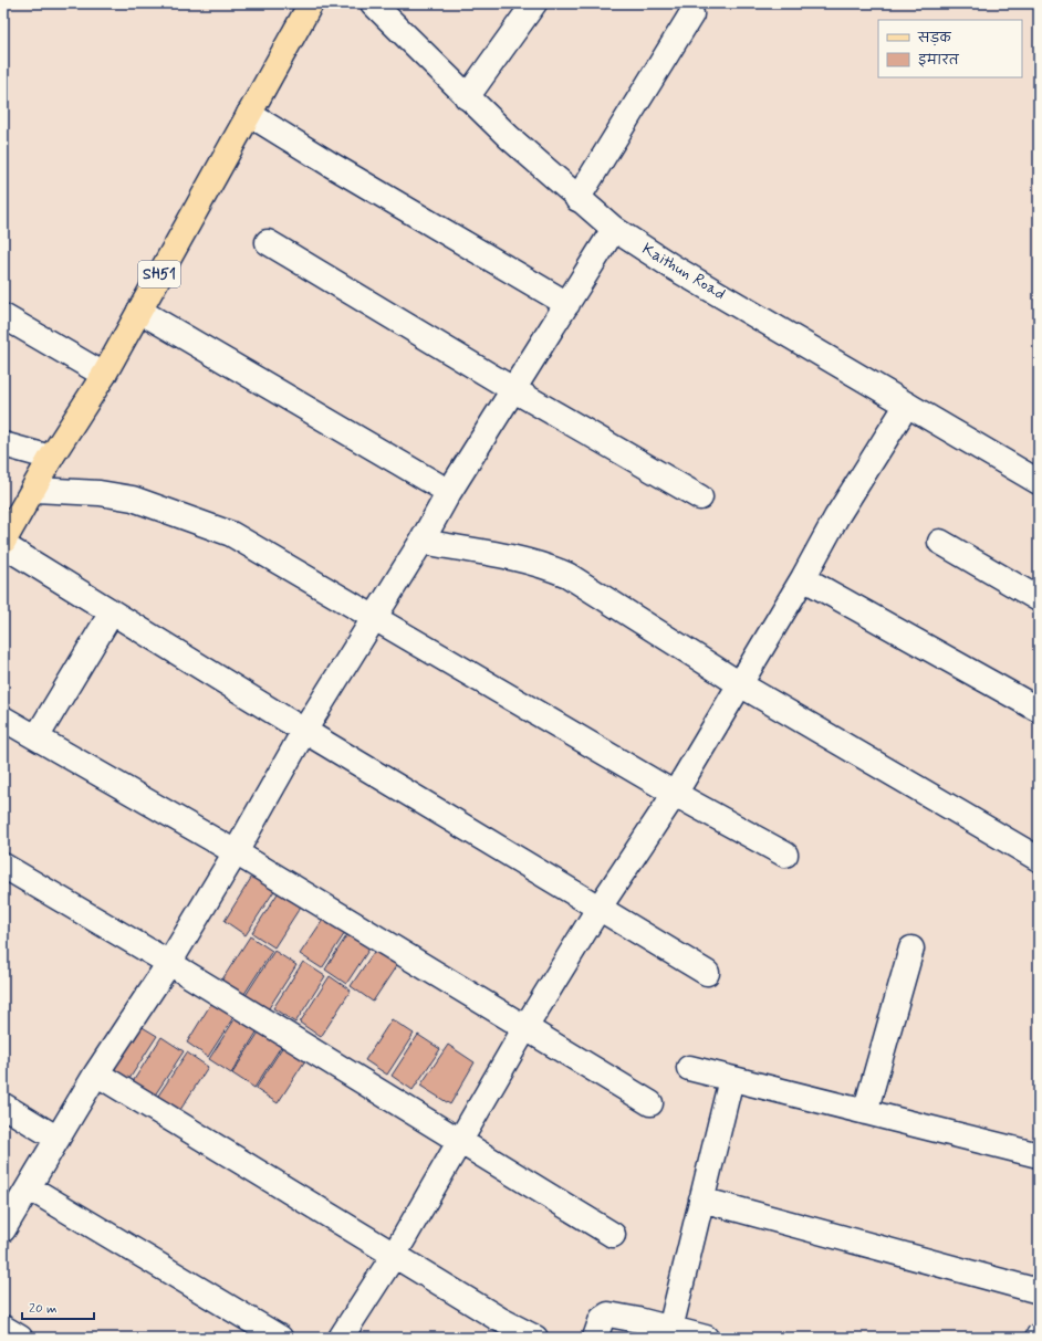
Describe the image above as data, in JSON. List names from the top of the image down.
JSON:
{
  "streets": {
    "main road": ["SH51"],
    "street": ["Kaithun Road"]
  },
  "legend": ["सड़क", "इमारत"],
  "scale_bar": "20 m"
}
